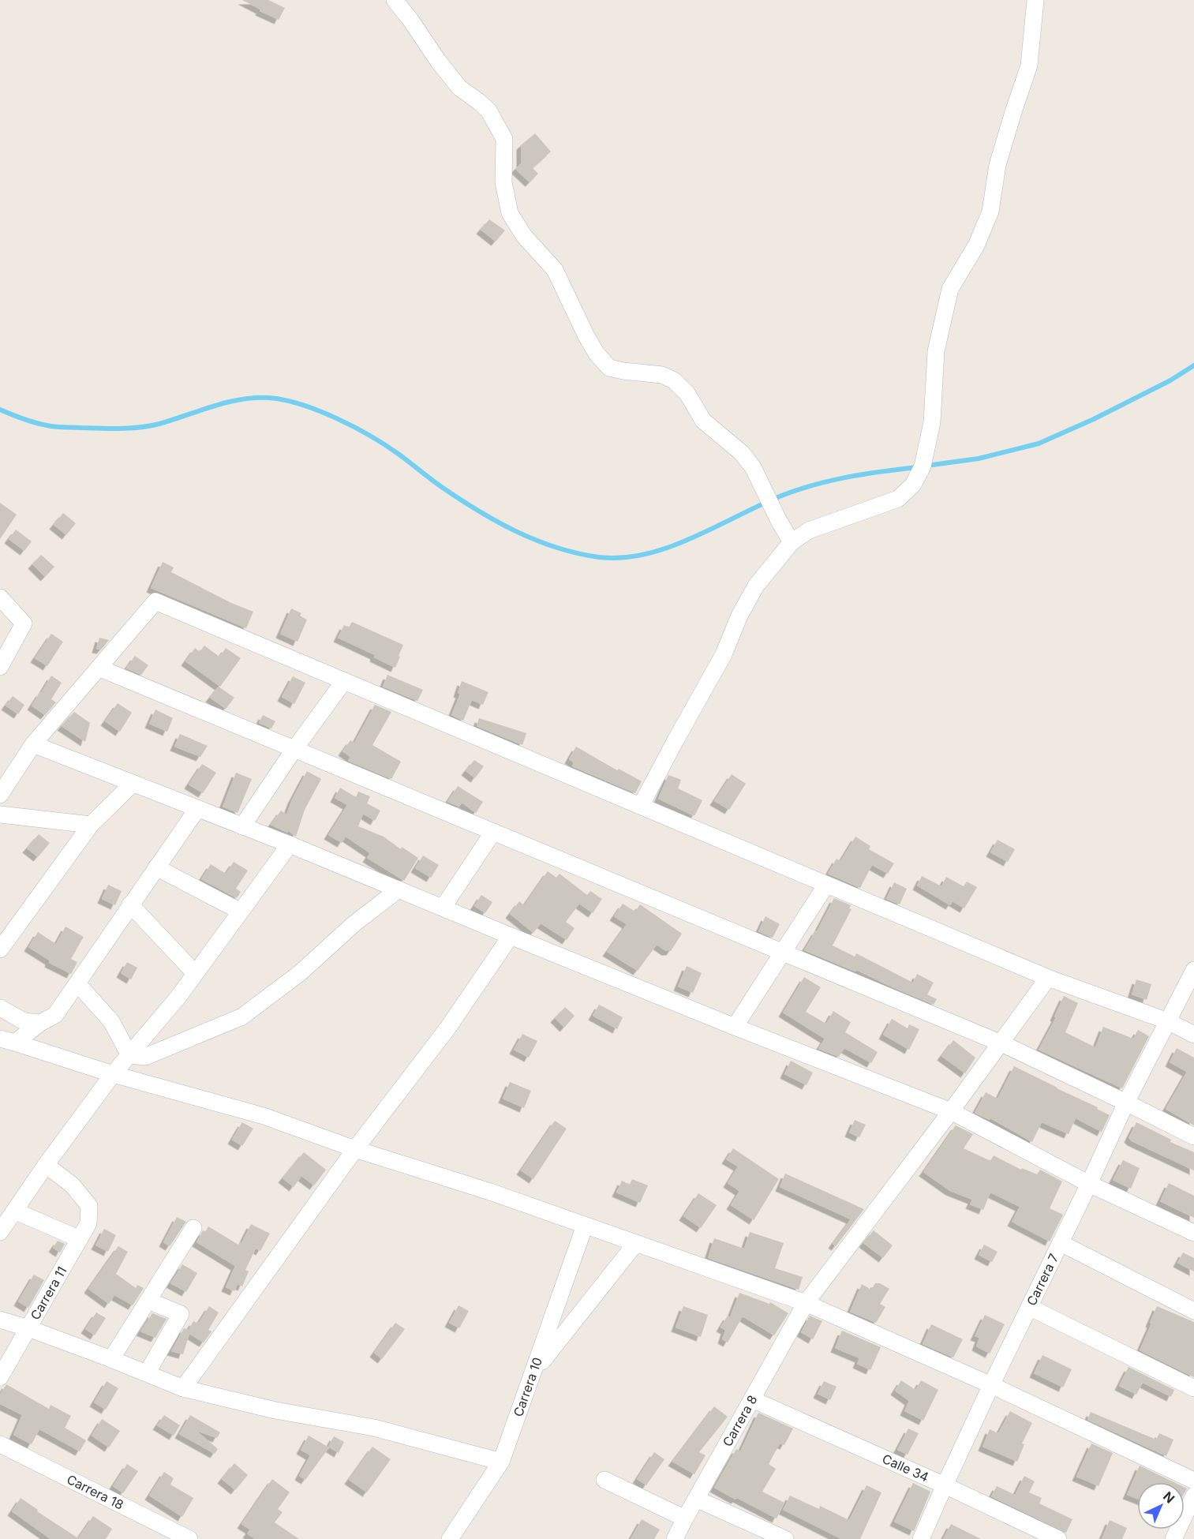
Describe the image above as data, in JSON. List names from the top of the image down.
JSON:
{
  "streets": {
    "street": [
      "Carrera 7",
      "Carrera 11",
      "Carrera 10",
      "Carrera 8",
      "Calle 34",
      "Carrera 18"
    ]
  },
  "crossings": [
    ["Carrera 7", "Calle 34"],
    ["Carrera 8", "Calle 34"]
  ],
  "north": "top right"
}
